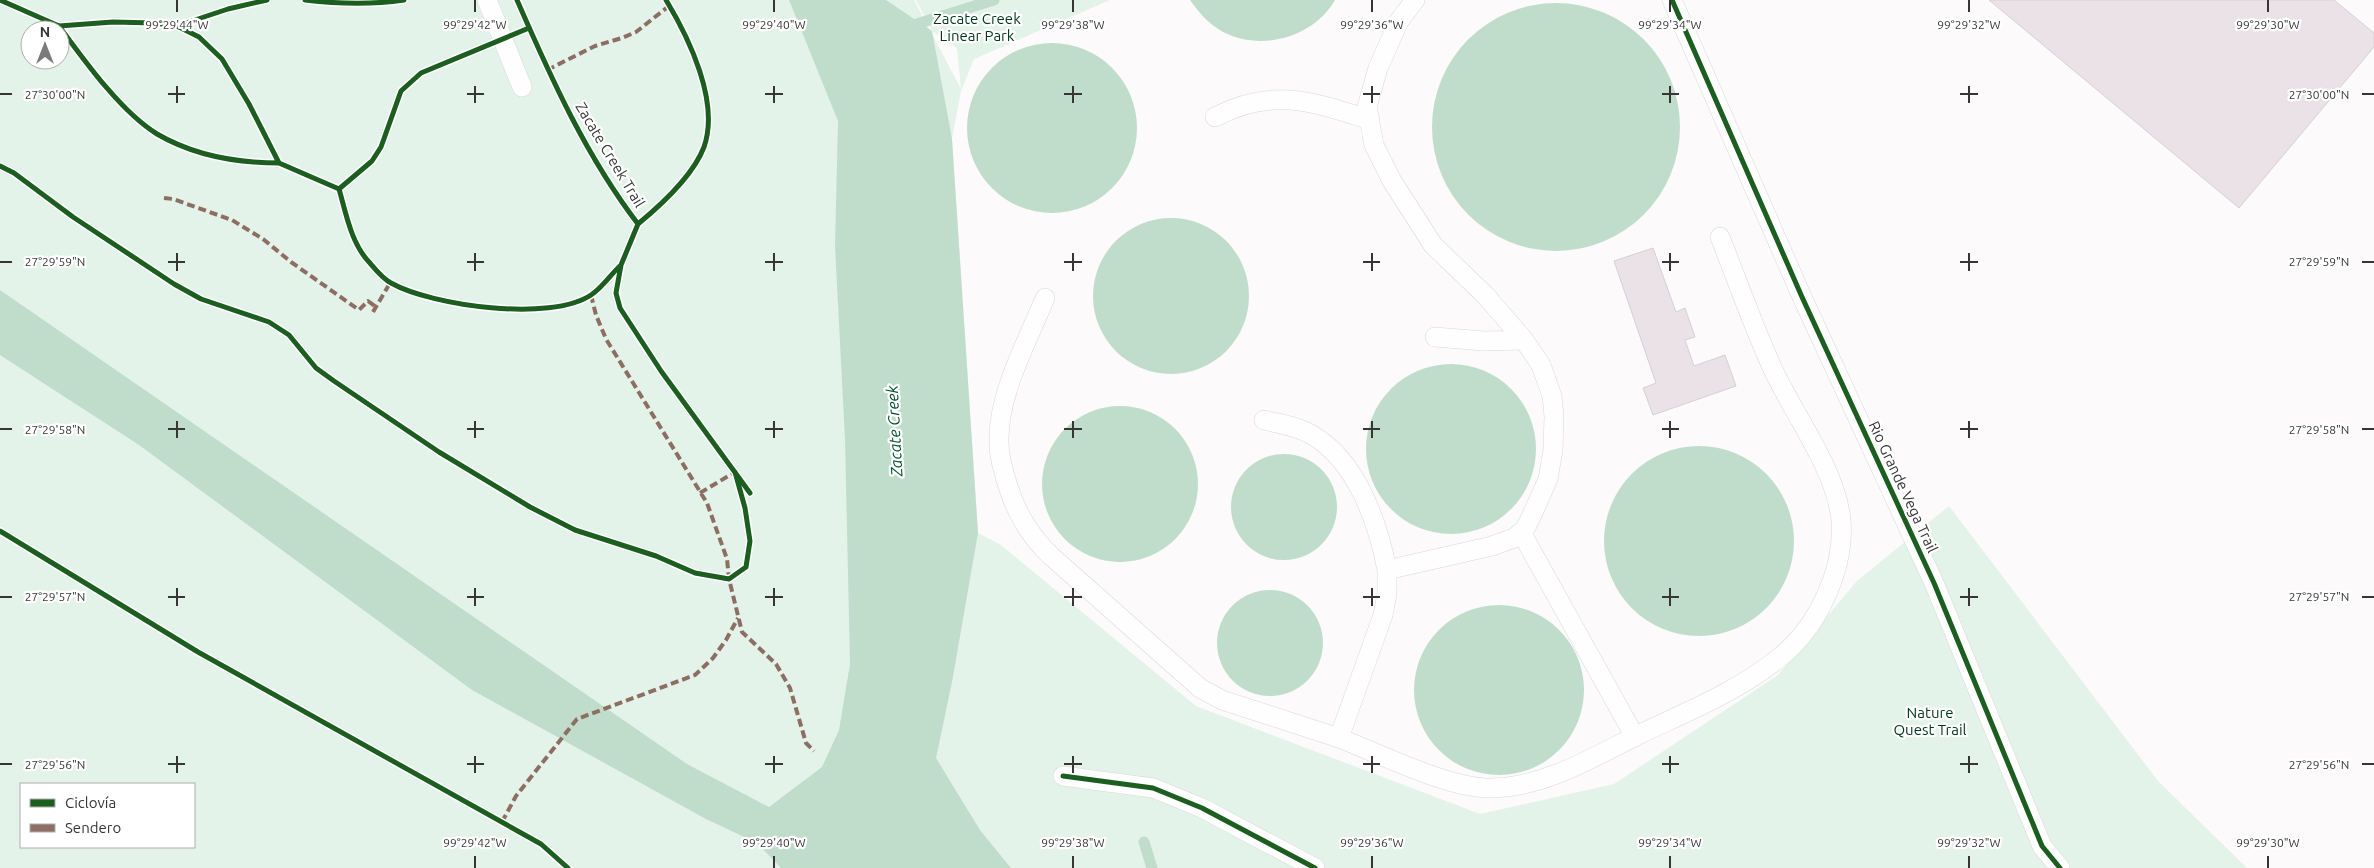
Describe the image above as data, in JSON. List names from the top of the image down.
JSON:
{
  "streets": {
    "lane": ["Rio Grande Vega Trail"],
    "cycle path": ["Zacate Creek Trail"]
  },
  "water": ["Zacate Creek"],
  "parks": ["Zacate Creek Linear Park", "Nature Quest Trail"],
  "legend": ["Ciclovía", "Sendero"],
  "north": "top",
  "coordinates": [
    "99°29'44\"W",
    "99°29'42\"W",
    "99°29'40\"W",
    "99°29'38\"W",
    "99°29'36\"W",
    "99°29'34\"W",
    "99°29'32\"W",
    "99°29'30\"W",
    "27°30'00\"N",
    "27°29'59\"N",
    "27°29'58\"N",
    "27°29'57\"N",
    "27°29'56\"N"
  ]
}
